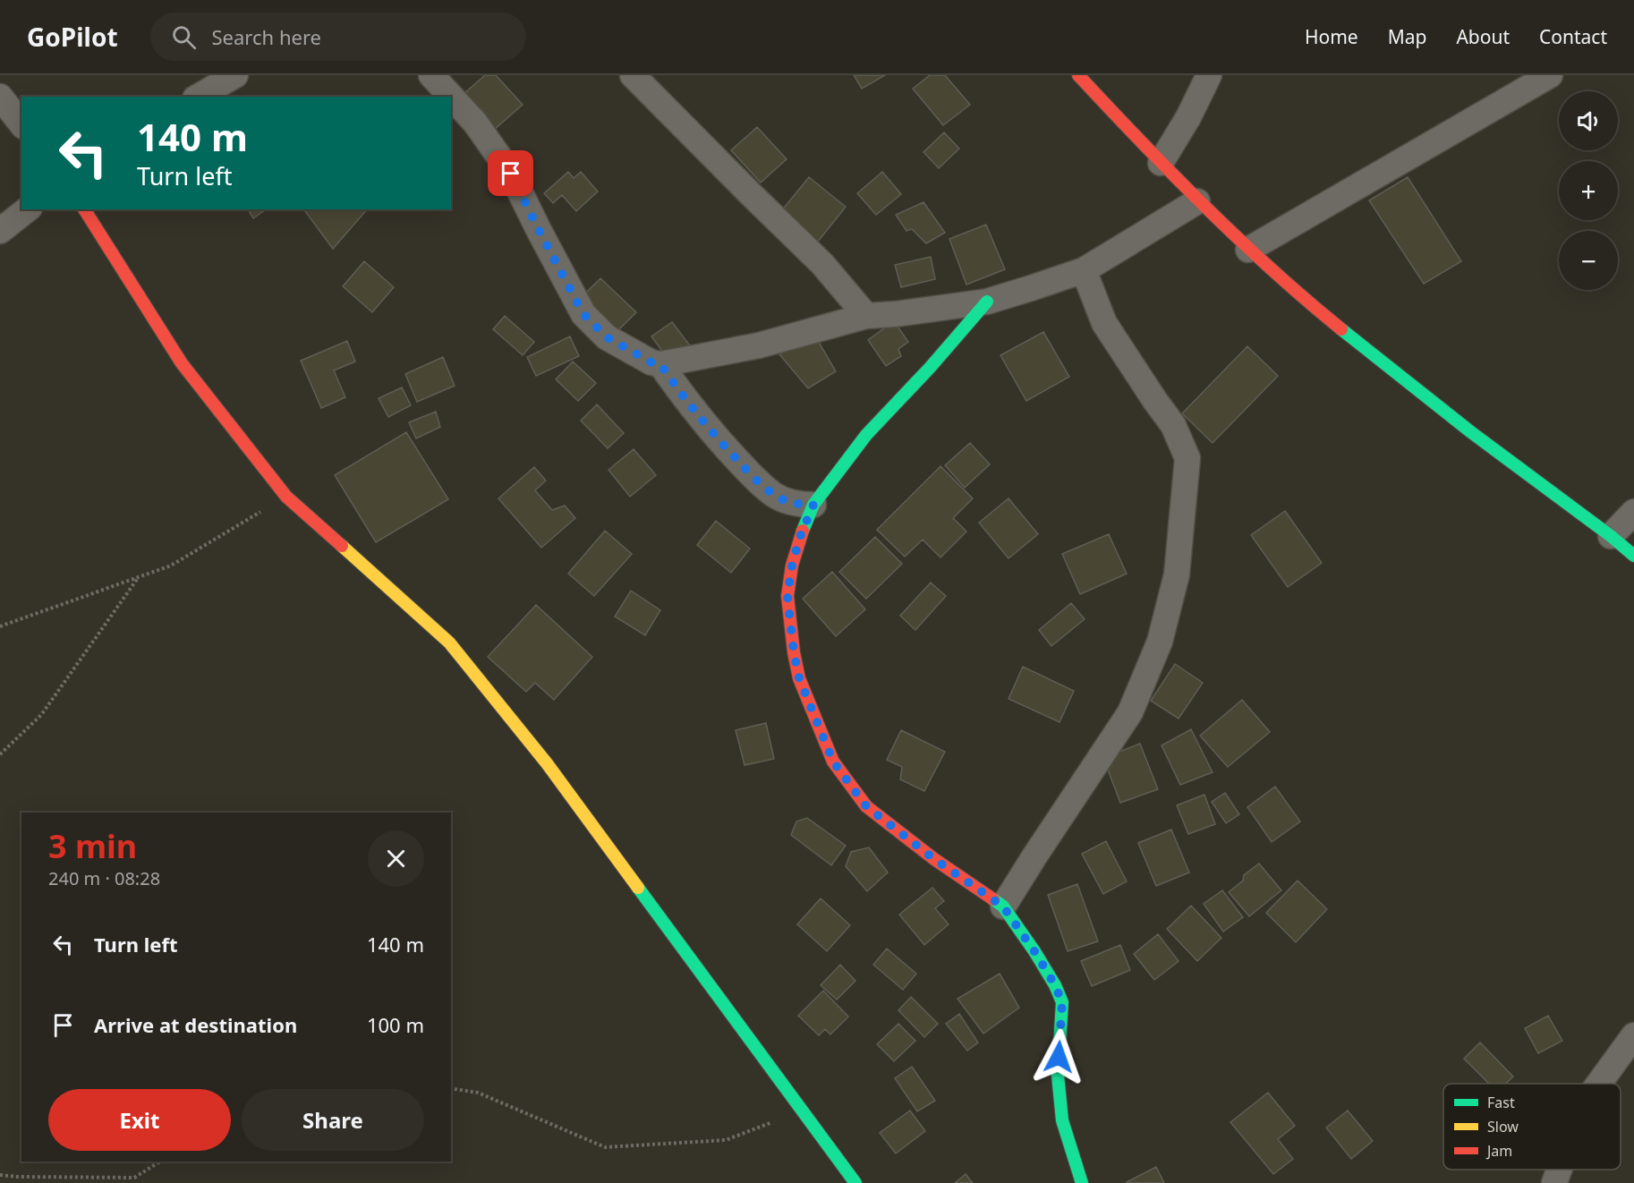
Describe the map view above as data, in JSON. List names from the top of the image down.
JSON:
{
  "legend": ["Fast", "Slow", "Jam"],
  "page": {
    "header": "GoPilot",
    "search": "Search here",
    "nav": [
      "Home",
      "Map",
      "About",
      "Contact"
    ],
    "map_buttons": ["+", "−"],
    "turn": ["140 m", "Turn left"],
    "heading": ["3 min", "240 m · 08:28"],
    "list": [
      {
        "name": "Turn left",
        "value": "140 m"
      },
      {
        "name": "Arrive at destination",
        "value": "100 m"
      }
    ],
    "buttons": ["Exit", "Share"]
  }
}
